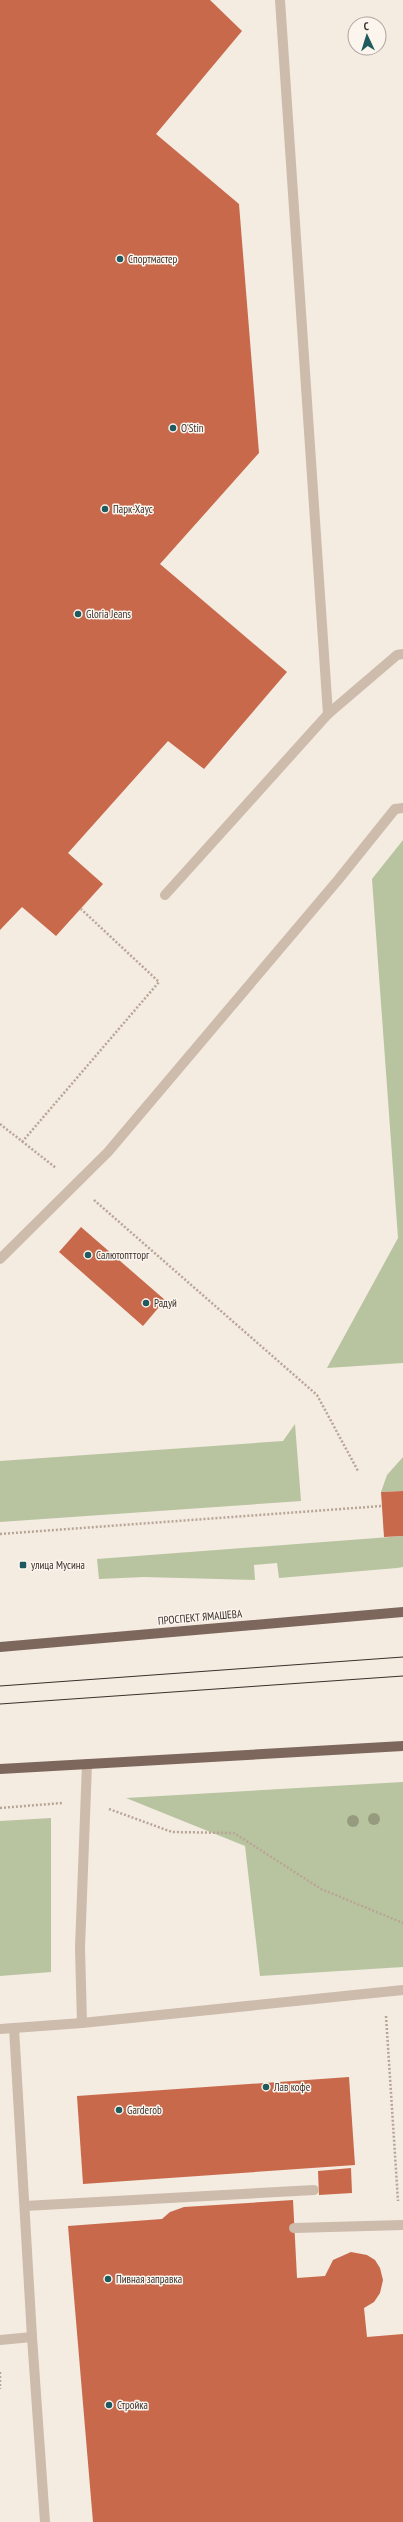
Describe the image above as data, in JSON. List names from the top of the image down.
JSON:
{
  "streets": {
    "main road": ["ПРОСПЕКТ ЯМАШЕВА"]
  },
  "places": {
    "other": [
      "Спортмастер",
      "O'Stin",
      "Парк-Хаус",
      "Gloria Jeans",
      "Салютоптторг",
      "Радуй",
      "Лав кофе",
      "Garderob",
      "Пивная заправка",
      "Стройка"
    ],
    "transit": ["улица Мусина"]
  },
  "north": "top"
}
